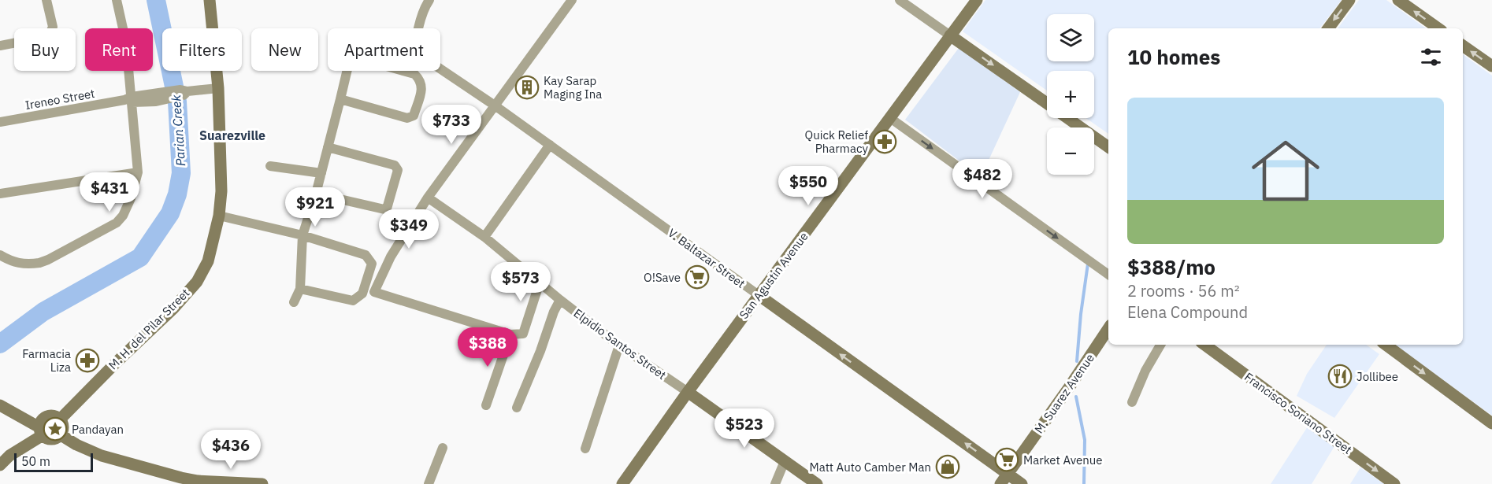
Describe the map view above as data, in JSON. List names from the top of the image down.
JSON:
{
  "streets": {
    "street": [
      "Ireneo Street",
      "V. Baltazar Street",
      "San Agustin Avenue",
      "M. H. del Pilar Street",
      "Elpidio Santos Street",
      "M. Suarez Avenue",
      "Francisco Soriano Street"
    ]
  },
  "crossings": [
    ["Ireneo Street", "M. H. del Pilar Street"],
    ["V. Baltazar Street", "San Agustin Avenue"],
    ["V. Baltazar Street", "M. Suarez Avenue"],
    ["San Agustin Avenue", "Elpidio Santos Street"]
  ],
  "one_way": ["V. Baltazar Street", "Francisco Soriano Street"],
  "districts": ["Suarezville"],
  "water": ["Parian Creek"],
  "places": {
    "building": ["Kay Sarap Maging Ina"],
    "pharmacy": ["Quick Relief Pharmacy", "Farmacia Liza"],
    "supermarket": ["O!Save", "Market Avenue"],
    "restaurant": ["Jollibee"],
    "place": ["Pandayan"],
    "shop": ["Matt Auto Camber Man"]
  },
  "scale_bar": "50 m",
  "page": {
    "map_buttons": ["+", "−"],
    "chip": [
      "Buy",
      "Rent",
      "Filters",
      "New",
      "Apartment"
    ],
    "heading": "10 homes",
    "list": [
      {
        "name": "$388/mo",
        "note": "2 rooms · 56 m² · Elena Compound"
      }
    ],
    "price": [
      "$733",
      "$482",
      "$550",
      "$431",
      "$921",
      "$349",
      "$573",
      "$388",
      "$523",
      "$436"
    ],
    "scale": "50 m"
  }
}
